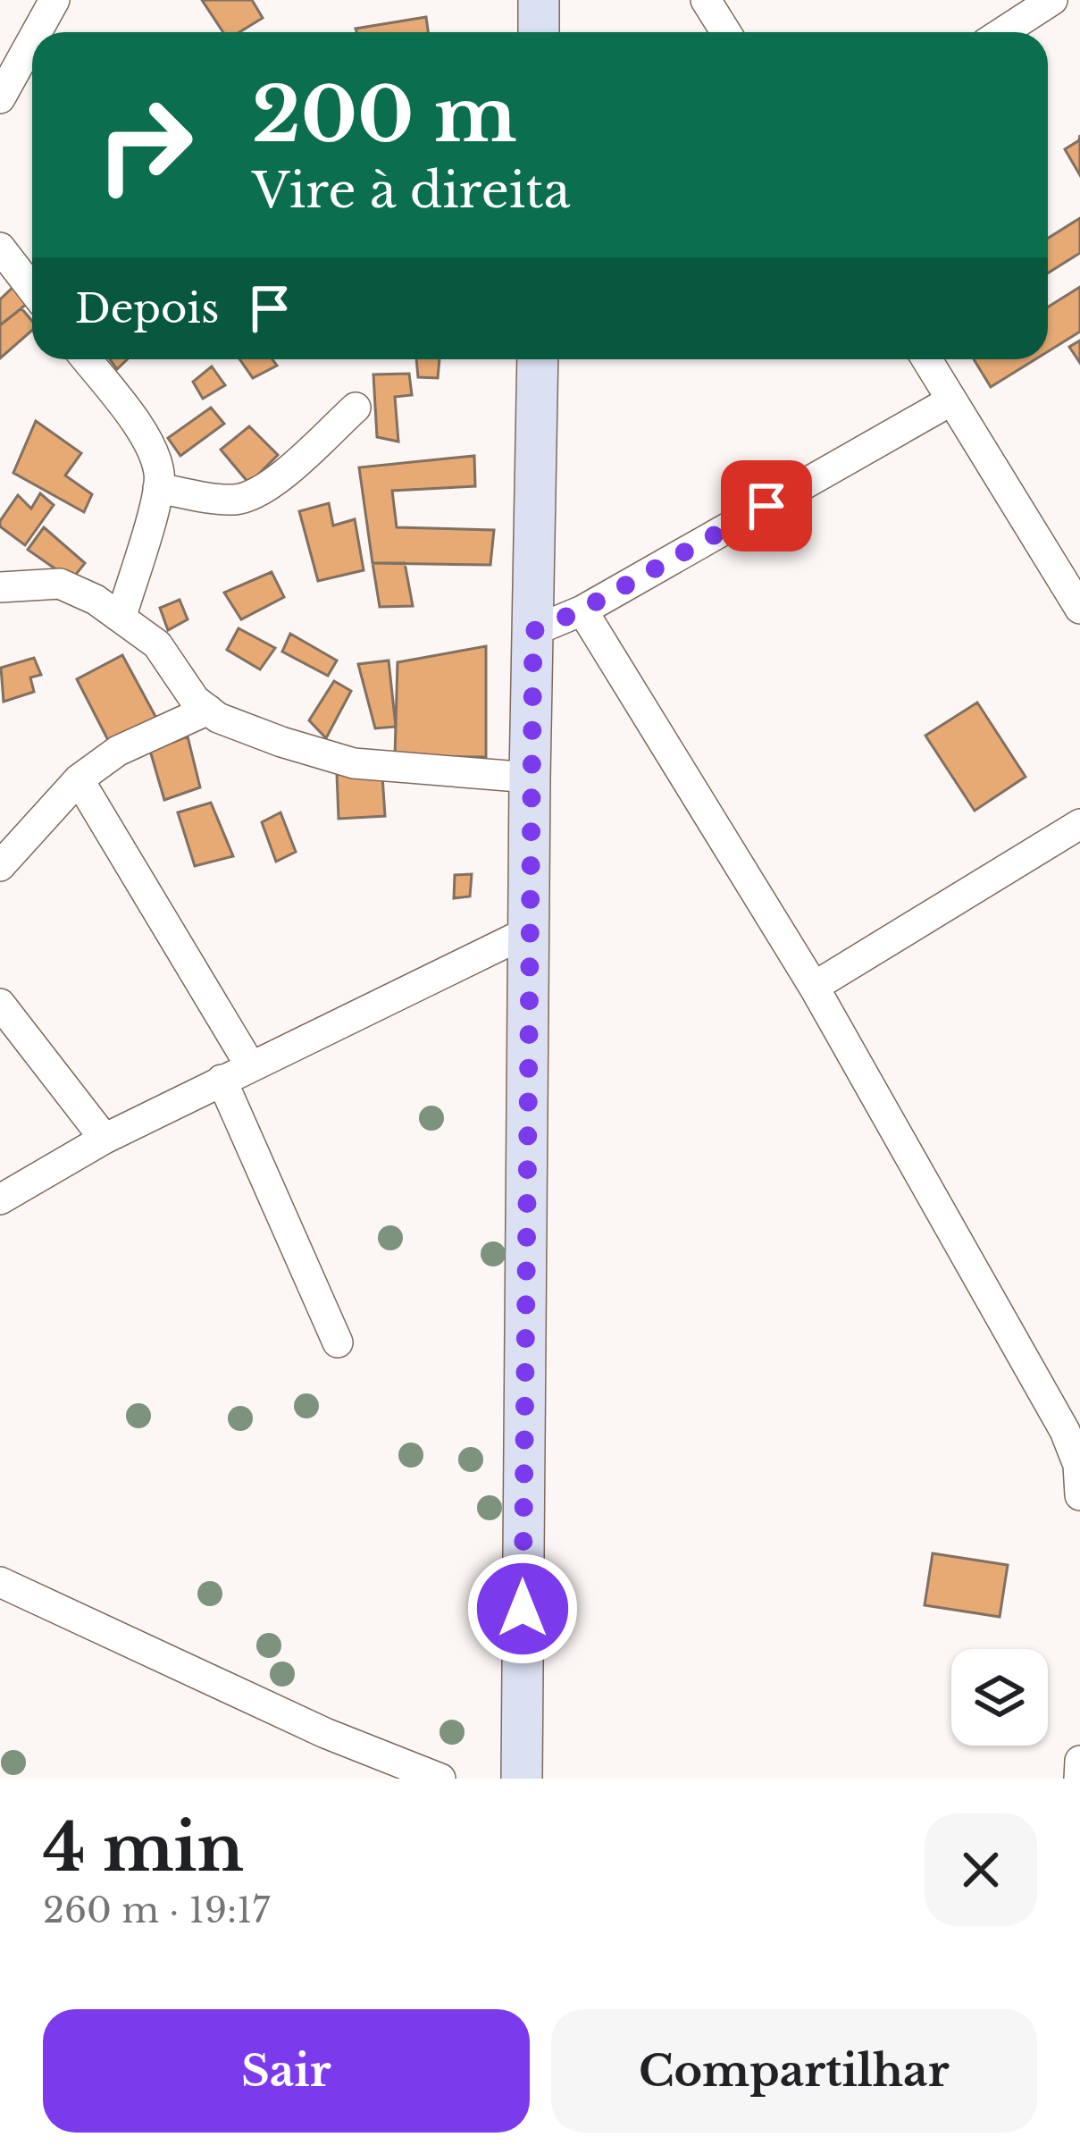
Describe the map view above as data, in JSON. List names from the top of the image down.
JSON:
{
  "page": {
    "turn": ["200 m", "Vire à direita"],
    "then": "Depois",
    "heading": ["4 min", "260 m · 19:17"],
    "buttons": ["Sair", "Compartilhar"]
  }
}
